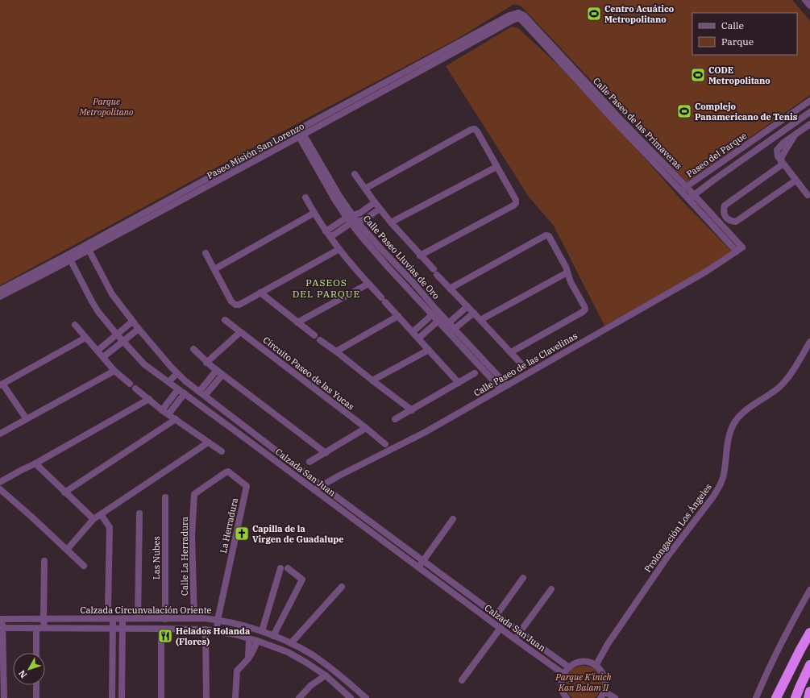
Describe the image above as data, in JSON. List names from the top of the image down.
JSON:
{
  "streets": {
    "street": [
      "Calle Paseo de las Primaveras",
      "Paseo Misión San Lorenzo",
      "Paseo del Parque",
      "Calle Paseo Lluvias de Oro",
      "Calle Paseo de las Clavelinas",
      "Circuito Paseo de las Yucas",
      "Calzada San Juan",
      "La Herradura",
      "Prolongación Los Ángeles",
      "Calle La Herradura",
      "Las Nubes",
      "Calzada Circunvalación Oriente"
    ]
  },
  "crossings": [
    ["Calle Paseo de las Primaveras", "Paseo Misión San Lorenzo"],
    ["Calle Paseo de las Primaveras", "Paseo del Parque"],
    ["Calle Paseo de las Primaveras", "Calle Paseo de las Clavelinas"],
    ["Paseo Misión San Lorenzo", "Calle Paseo Lluvias de Oro"],
    ["Paseo Misión San Lorenzo", "Calzada San Juan"],
    ["Calle Paseo Lluvias de Oro", "Calle Paseo de las Clavelinas"],
    ["Calle Paseo de las Clavelinas", "Calzada San Juan"],
    ["La Herradura", "Calle La Herradura"],
    ["La Herradura", "Calzada Circunvalación Oriente"],
    ["Calle La Herradura", "Calzada Circunvalación Oriente"],
    ["Las Nubes", "Calzada Circunvalación Oriente"]
  ],
  "districts": ["PASEOS DEL PARQUE"],
  "parks": ["Parque Metropolitano", "Parque K'inich Kan Balam II"],
  "places": {
    "sports": ["Centro Acuático Metropolitano", "CODE Metropolitano", "Complejo Panamericano de Tenis"],
    "church": ["Capilla de la Virgen de Guadalupe"],
    "restaurant": ["Helados Holanda (Flores)"]
  },
  "legend": ["Calle", "Parque"],
  "north": "bottom left"
}
